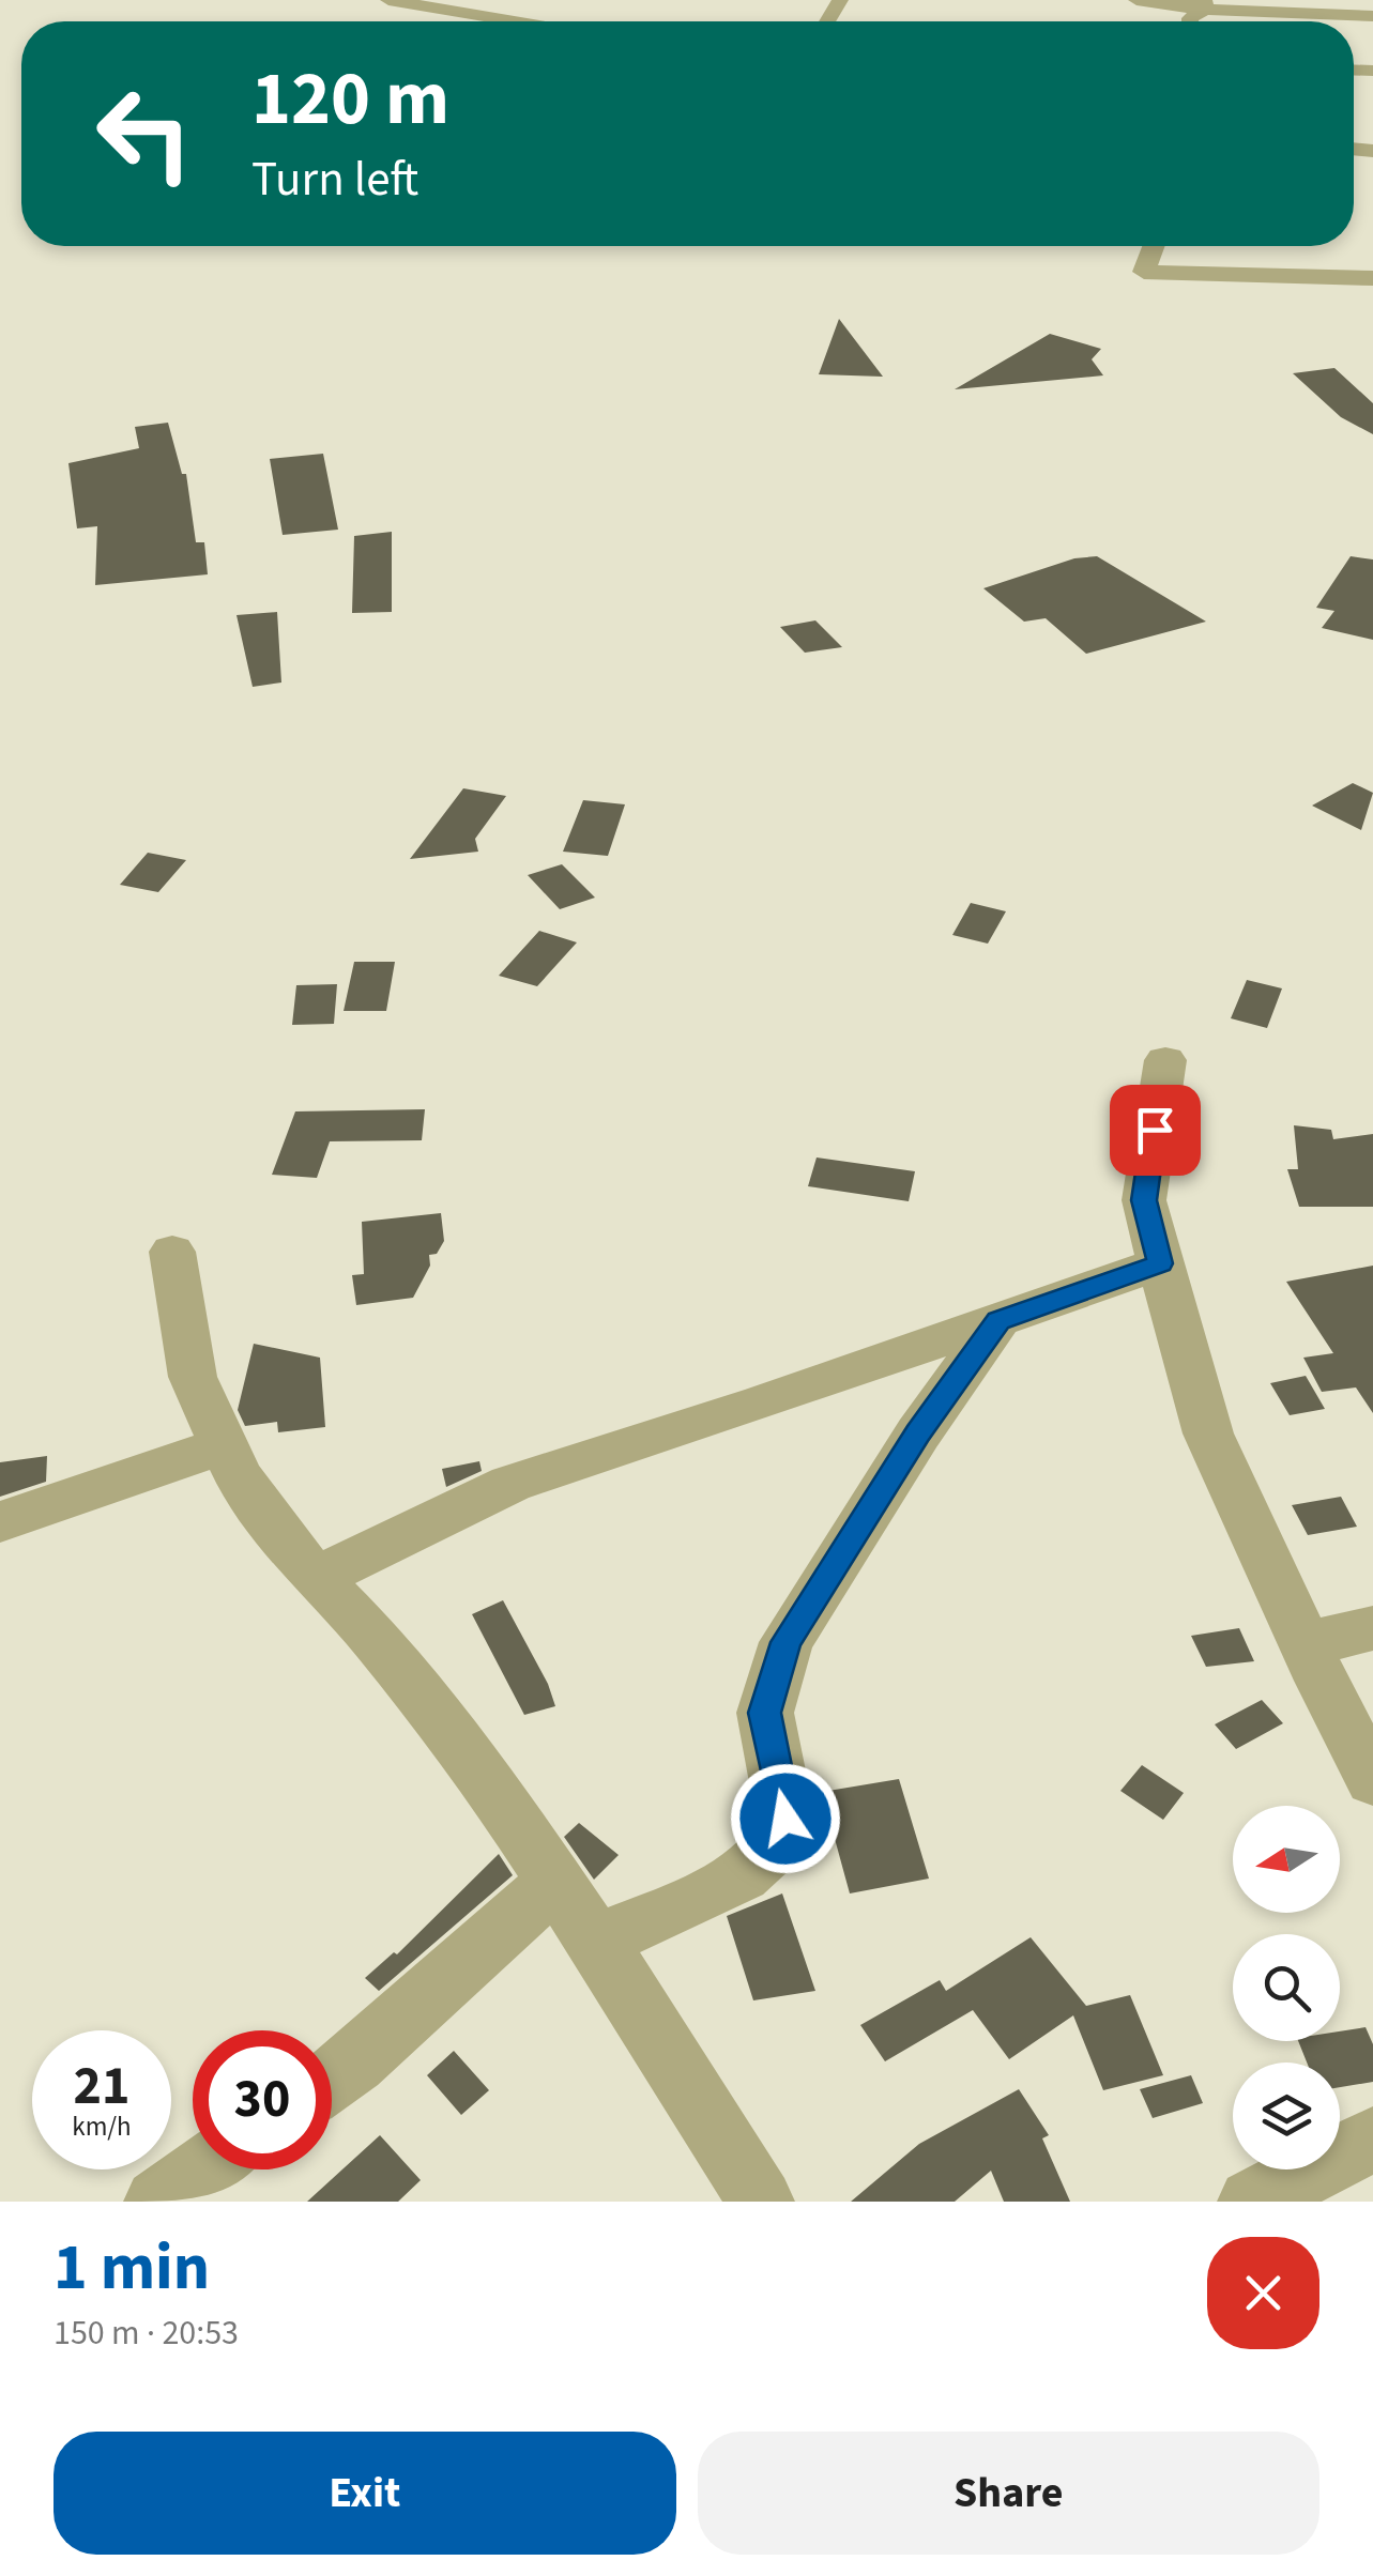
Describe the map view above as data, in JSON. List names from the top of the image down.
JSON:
{
  "north": "left",
  "page": {
    "turn": ["120 m", "Turn left"],
    "speed": "21 km/h",
    "limit": "30",
    "heading": ["1 min", "150 m · 20:53"],
    "buttons": ["Exit", "Share"]
  }
}
